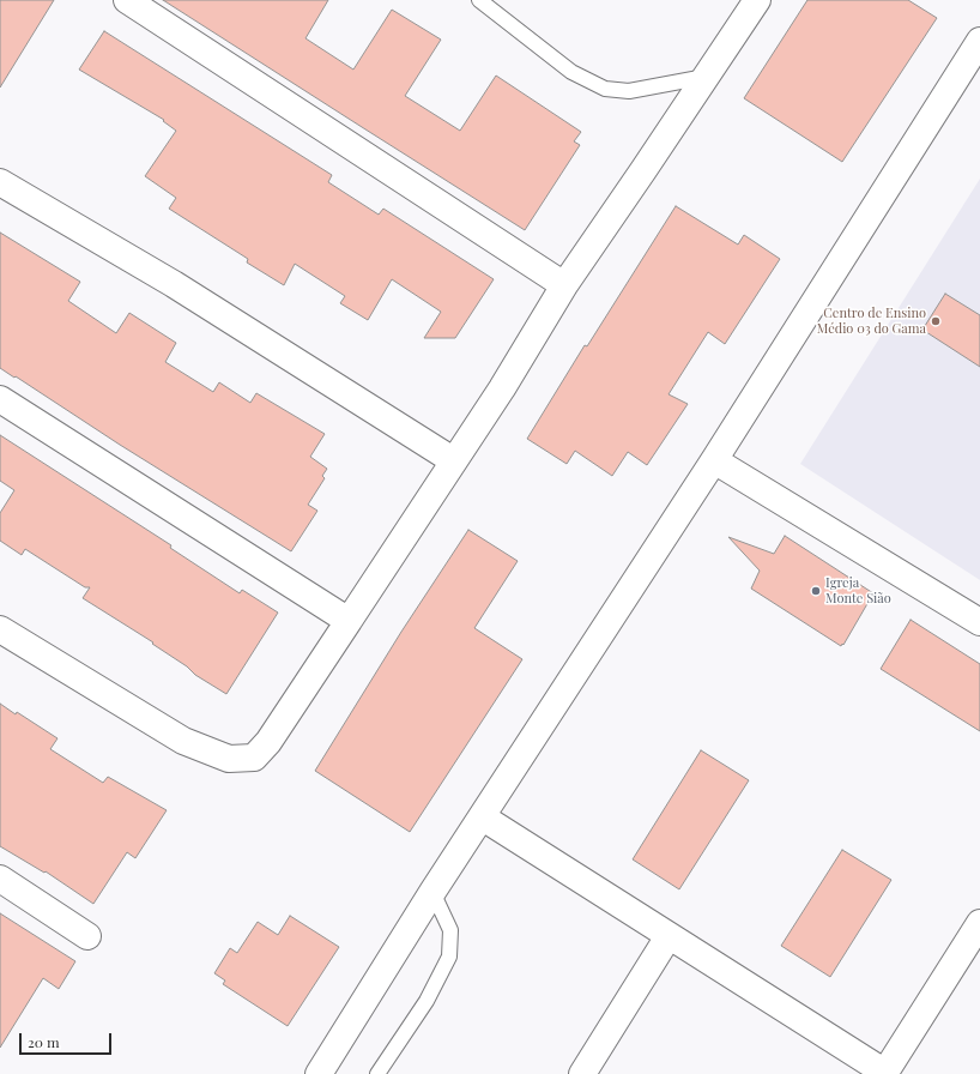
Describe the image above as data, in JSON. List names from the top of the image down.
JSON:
{
  "places": ["Centro de Ensino Médio 03 do Gama", "Igreja Monte Sião"],
  "scale_bar": "20 m"
}
